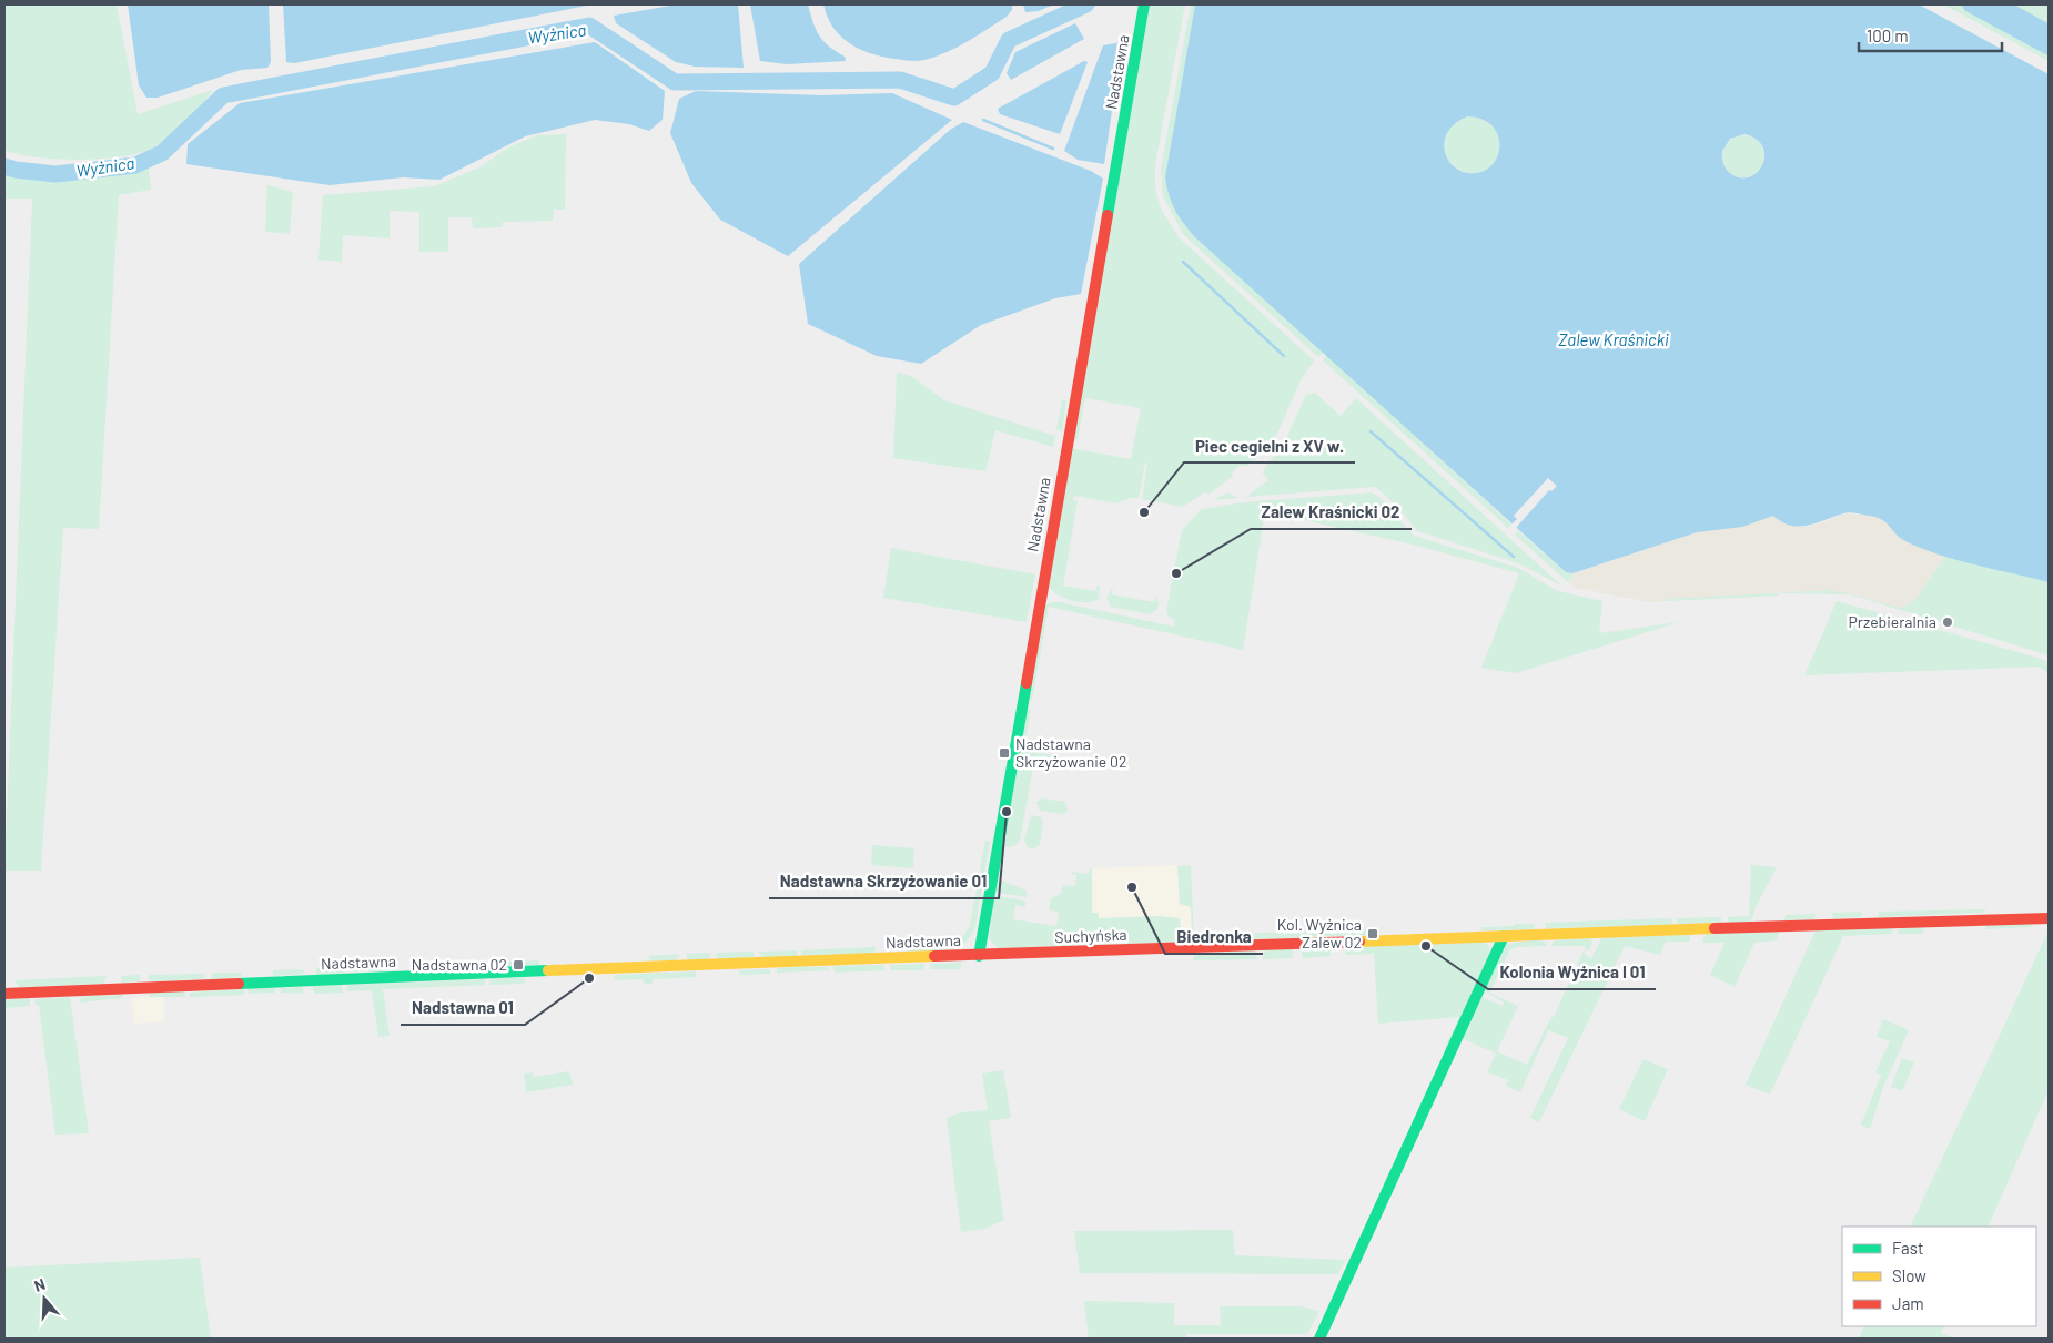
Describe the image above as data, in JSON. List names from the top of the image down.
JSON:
{
  "streets": {
    "street": ["Nadstawna", "Suchyńska"]
  },
  "crossings": [
    ["Nadstawna", "Suchyńska"]
  ],
  "water": ["Wyżnica", "Zalew Kraśnicki"],
  "places": {
    "other": [
      "Piec cegielni z XV w.",
      "Zalew Kraśnicki 02",
      "Przebieralnia",
      "Nadstawna Skrzyżowanie 01",
      "Biedronka",
      "Kolonia Wyżnica I 01",
      "Nadstawna 01"
    ],
    "transit": ["Nadstawna Skrzyżowanie 02", "Kol. Wyżnica Zalew 02", "Nadstawna 02"]
  },
  "legend": ["Fast", "Slow", "Jam"],
  "scale_bar": "100 m",
  "north": "top"
}
